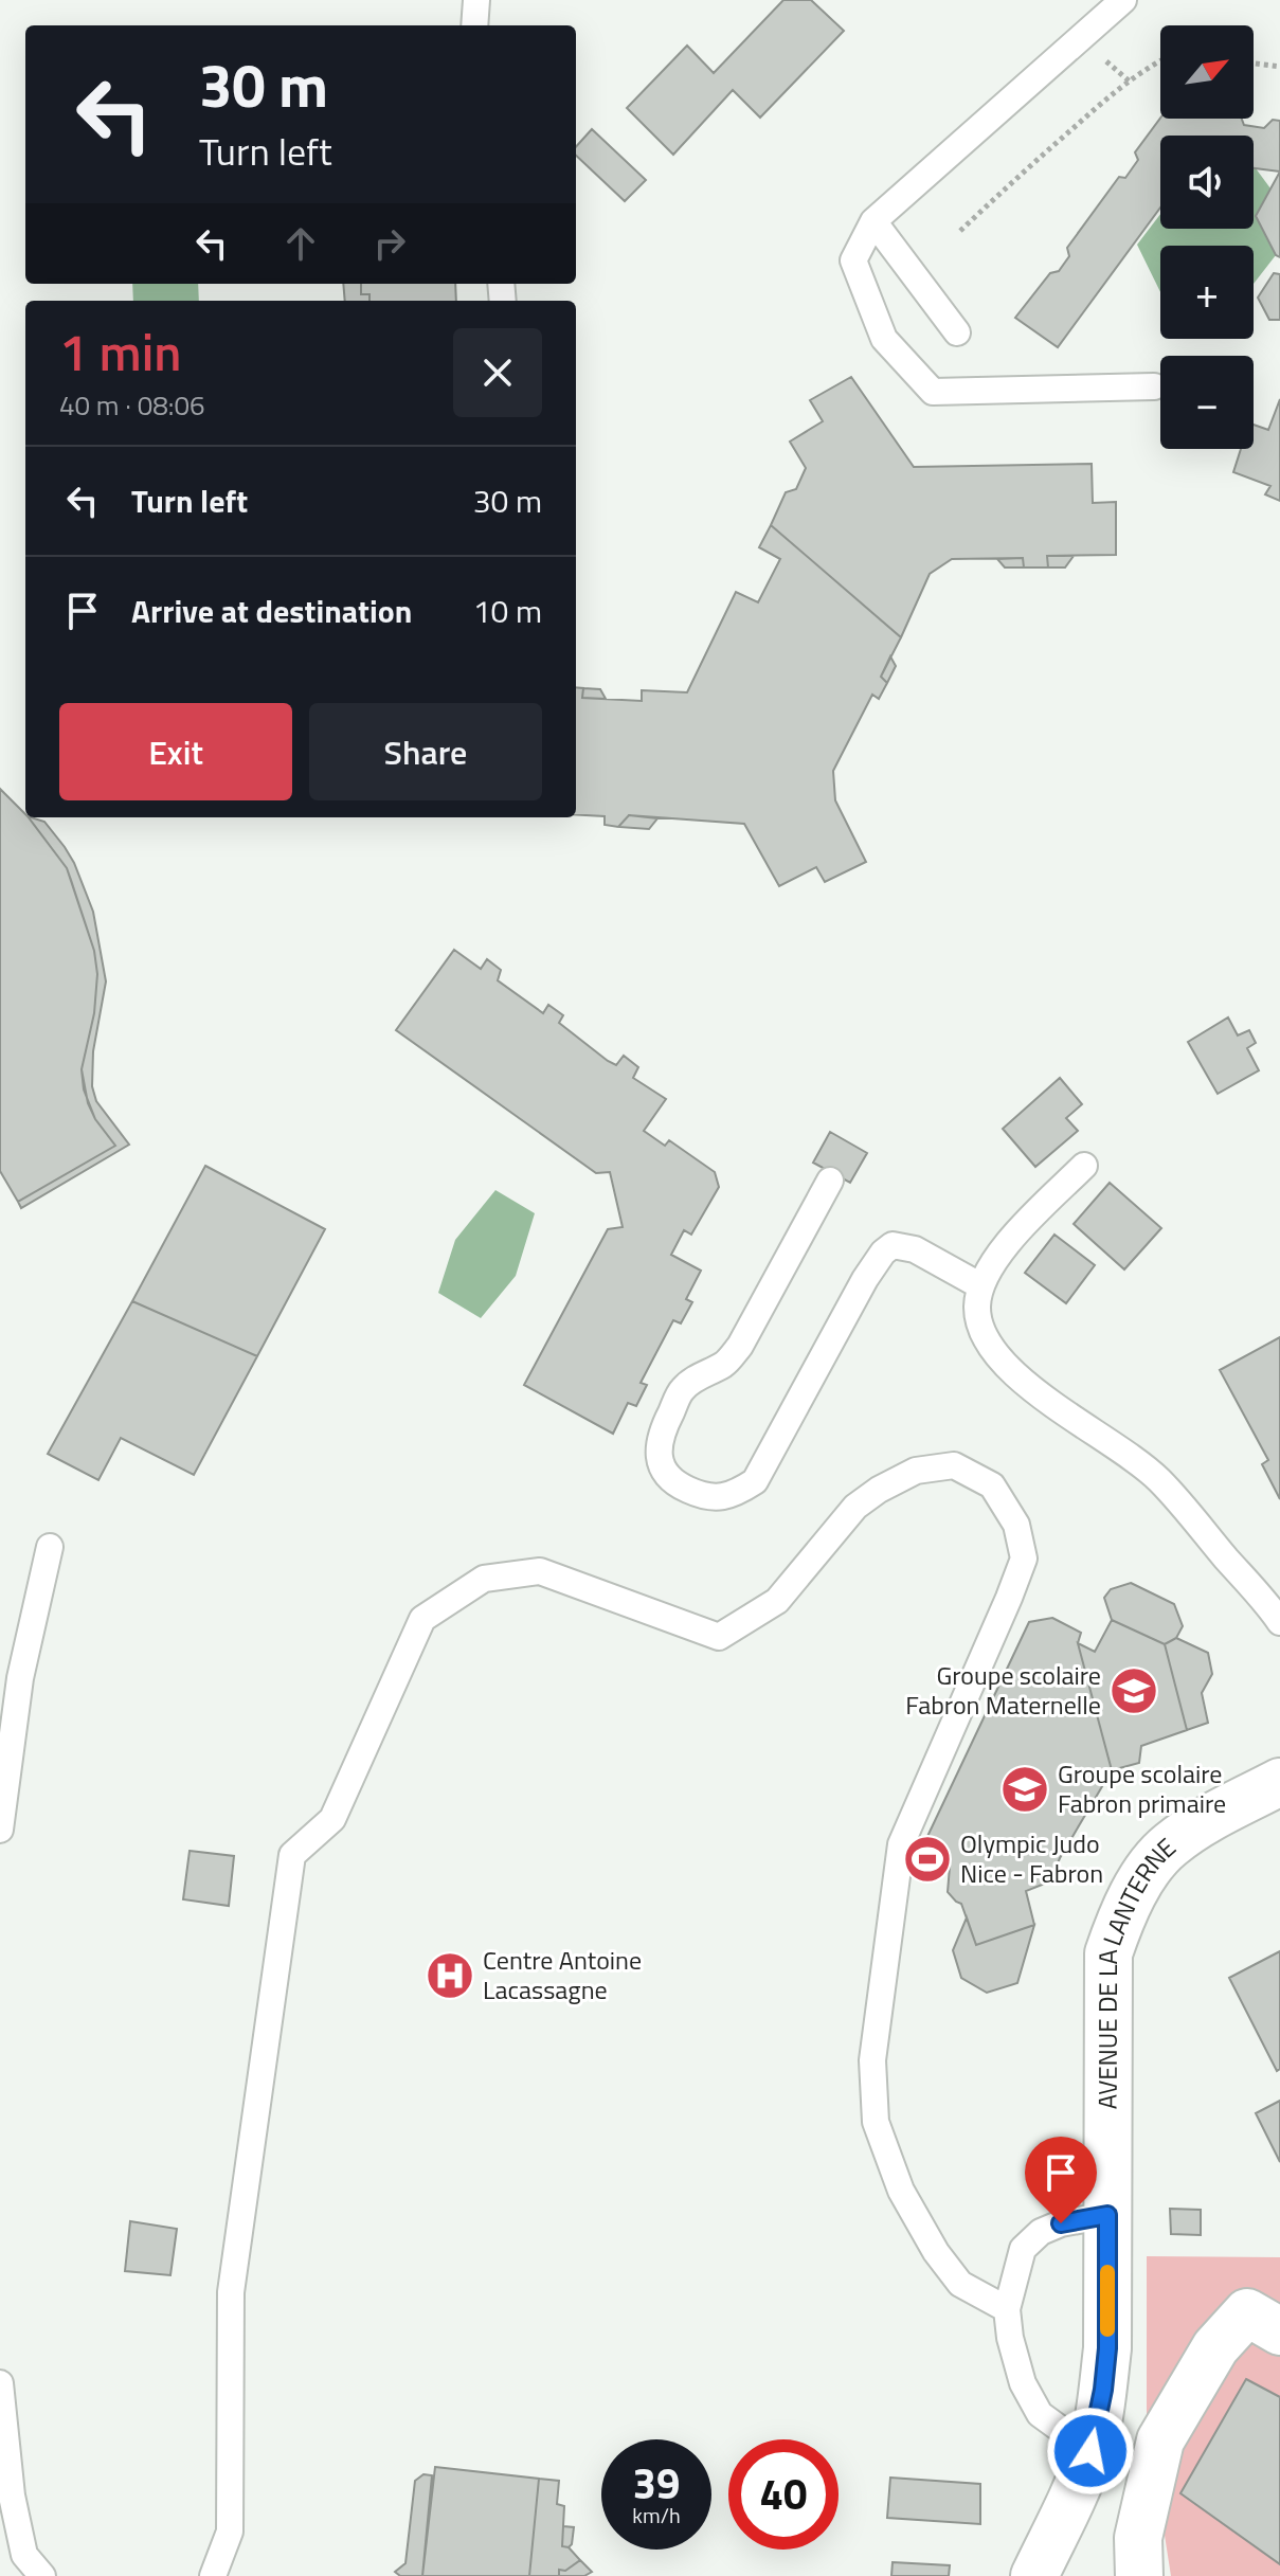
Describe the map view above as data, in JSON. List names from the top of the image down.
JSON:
{
  "streets": {
    "street": ["AVENUE DE LA LANTERNE"]
  },
  "places": {
    "school or university": ["Groupe scolaire Fabron Maternelle", "Groupe scolaire Fabron primaire"],
    "sports": ["Olympic Judo Nice - Fabron"],
    "hospital": ["Centre Antoine Lacassagne"]
  },
  "north": "top right",
  "page": {
    "map_buttons": ["+", "−"],
    "turn": ["30 m", "Turn left"],
    "heading": ["1 min", "40 m · 08:06"],
    "list": [
      {
        "name": "Turn left",
        "value": "30 m"
      },
      {
        "name": "Arrive at destination",
        "value": "10 m"
      }
    ],
    "buttons": ["Exit", "Share"],
    "speed": "39 km/h",
    "limit": "40"
  }
}
